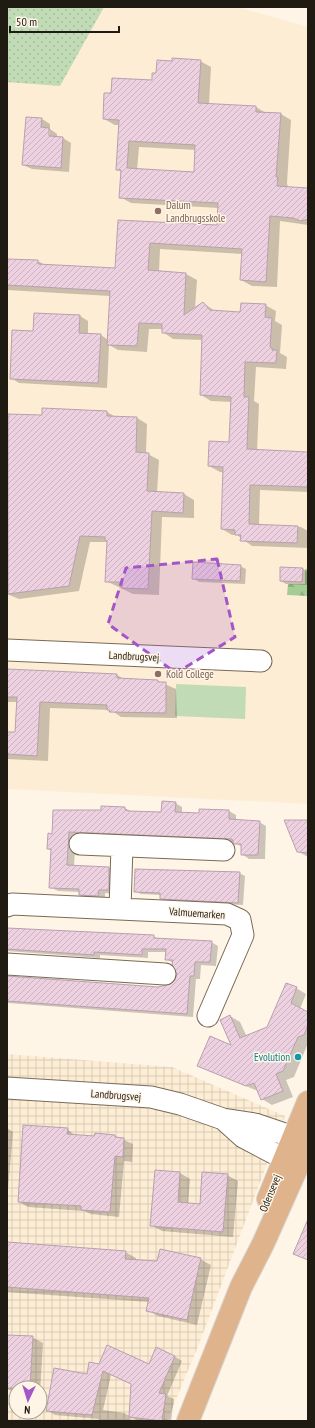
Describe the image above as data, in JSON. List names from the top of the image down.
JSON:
{
  "streets": {
    "main road": ["Odensevej"],
    "street": ["Landbrugsvej", "Valmuemarken"]
  },
  "crossings": [
    ["Landbrugsvej", "Odensevej"]
  ],
  "places": ["Dalum Landbrugsskole", "Kold College", "Evolution"],
  "scale_bar": "50 m",
  "north": "bottom"
}
